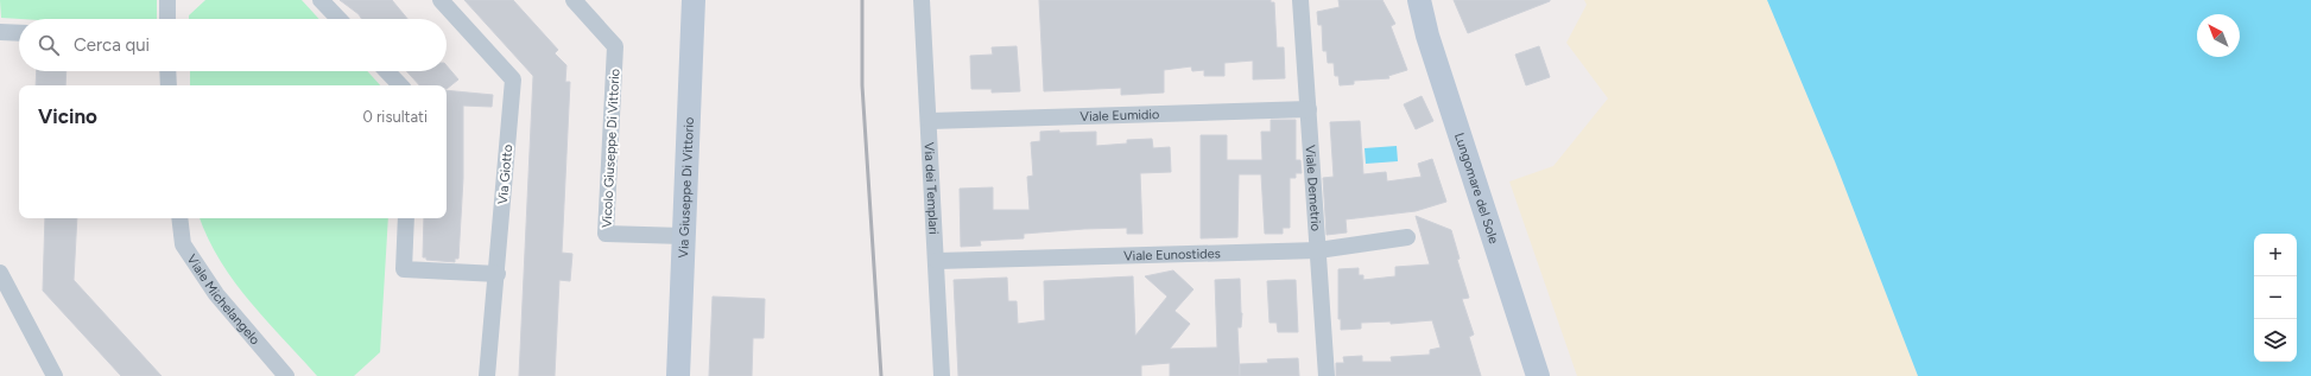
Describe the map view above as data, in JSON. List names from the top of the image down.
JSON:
{
  "streets": {
    "street": [
      "Viale Eumidio",
      "Vicolo Giuseppe Di Vittorio",
      "Via Giotto",
      "Via Giuseppe Di Vittorio",
      "Via dei Templari",
      "Viale Demetrio",
      "Lungomare del Sole",
      "Viale Eunostides",
      "Viale Michelangelo"
    ]
  },
  "crossings": [
    ["Viale Eumidio", "Via dei Templari"],
    ["Viale Eumidio", "Viale Demetrio"],
    ["Vicolo Giuseppe Di Vittorio", "Via Giuseppe Di Vittorio"],
    ["Via dei Templari", "Viale Eunostides"],
    ["Viale Demetrio", "Viale Eunostides"]
  ],
  "north": "top left",
  "page": {
    "search": "Cerca qui",
    "heading": ["Vicino", "0 risultati"],
    "map_buttons": ["+", "−"]
  }
}
